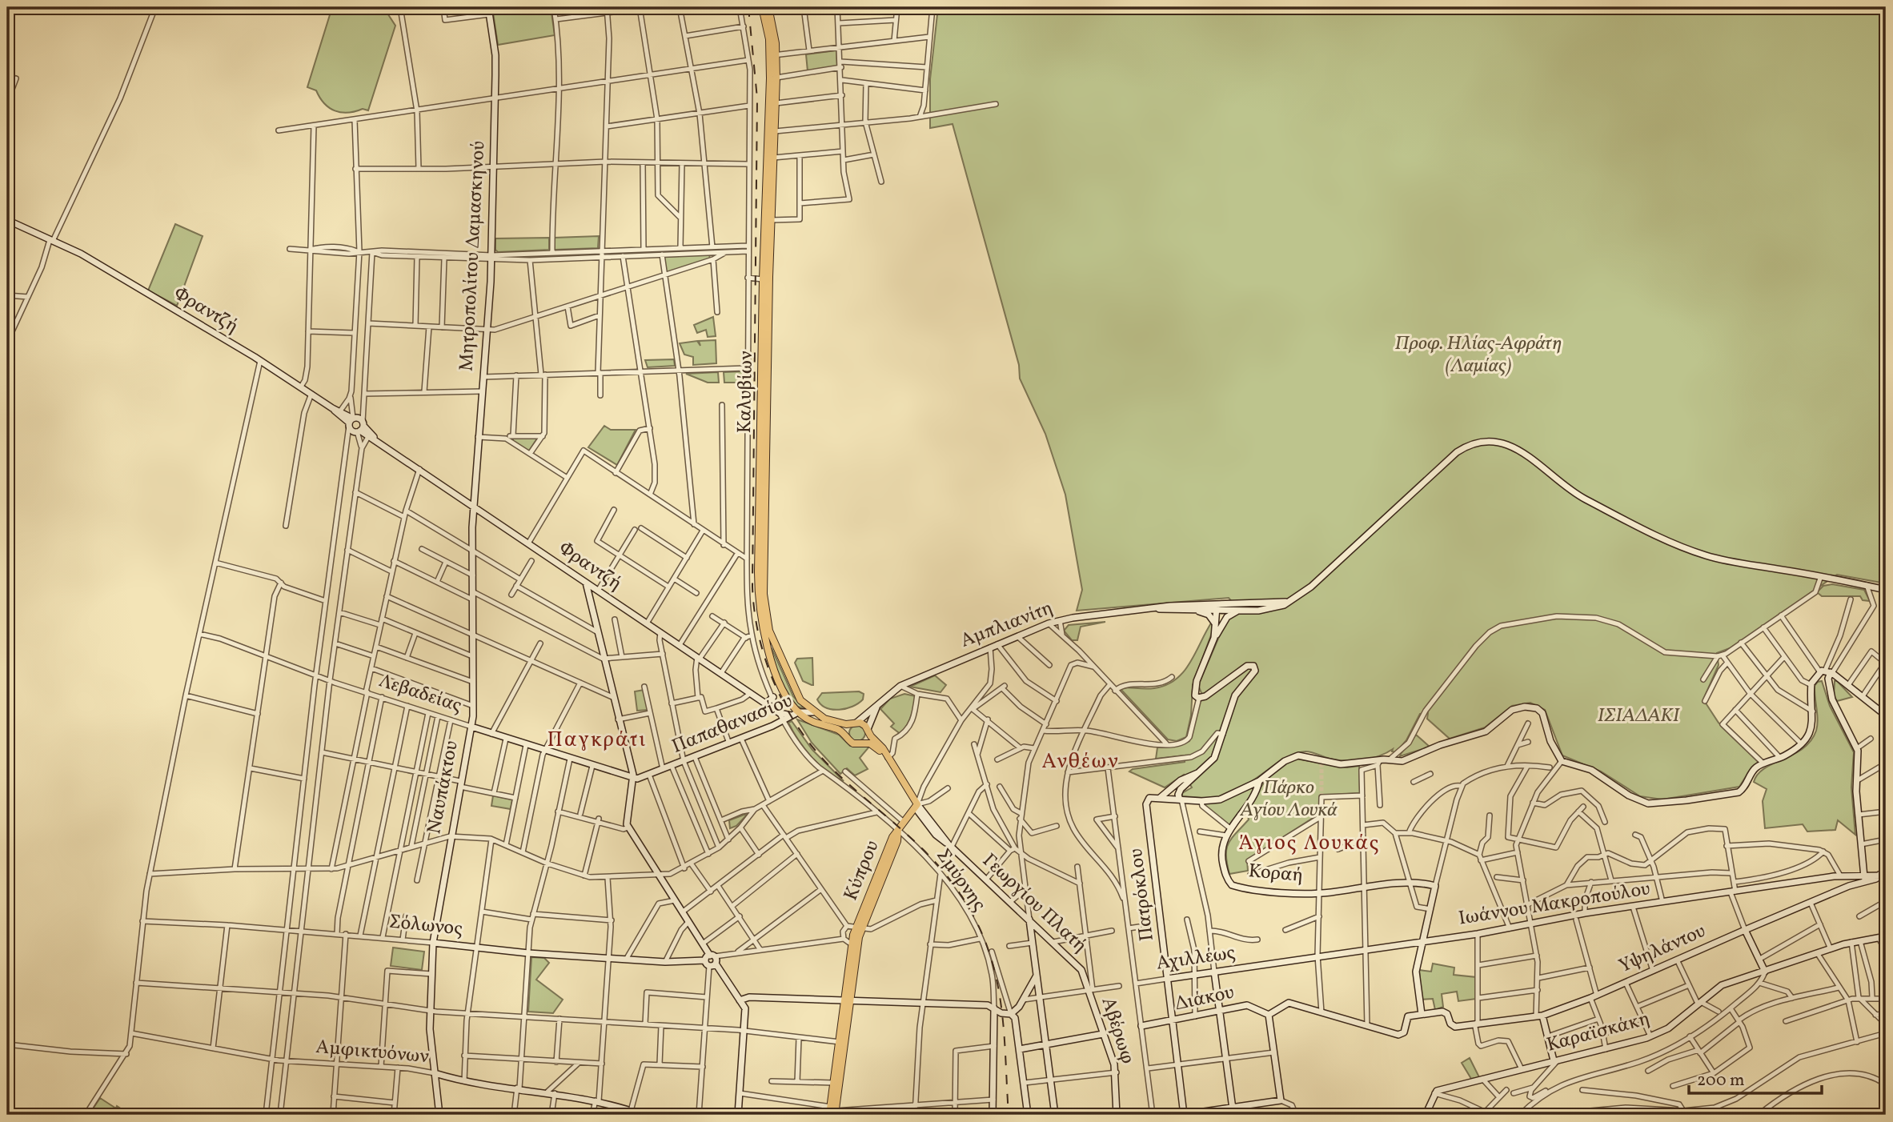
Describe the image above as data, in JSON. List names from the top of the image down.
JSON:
{
  "streets": {
    "main road": ["Καλυβίων", "Κύπρου", "Γεωργίου Πλατή"],
    "street": [
      "Μητροπολίτου Δαμασκηνού",
      "Φραντζή",
      "Αμπλιανίτη",
      "Λεβαδείας",
      "Παπαθανασίου",
      "Ναυπάκτου",
      "Κοραή",
      "Σμύρνης",
      "Πατρόκλου",
      "Ιωάννου Μακροπούλου",
      "Σόλωνος",
      "Υψηλάντου",
      "Αχιλλέως",
      "Διάκου",
      "Αβέρωφ",
      "Καραϊσκάκη",
      "Αμφικτυόνων"
    ]
  },
  "crossings": [
    ["Μητροπολίτου Δαμασκηνού", "Φραντζή"],
    ["Μητροπολίτου Δαμασκηνού", "Ναυπάκτου"],
    ["Φραντζή", "Παπαθανασίου"],
    ["Φραντζή", "Ναυπάκτου"],
    ["Φραντζή", "Σμύρνης"],
    ["Καλυβίων", "Αμπλιανίτη"],
    ["Καλυβίων", "Παπαθανασίου"],
    ["Καλυβίων", "Γεωργίου Πλατή"],
    ["Αμπλιανίτη", "Γεωργίου Πλατή"],
    ["Λεβαδείας", "Παπαθανασίου"],
    ["Λεβαδείας", "Ναυπάκτου"],
    ["Παπαθανασίου", "Σμύρνης"],
    ["Ναυπάκτου", "Σόλωνος"],
    ["Ναυπάκτου", "Αμφικτυόνων"],
    ["Κύπρου", "Σμύρνης"],
    ["Κύπρου", "Γεωργίου Πλατή"],
    ["Πατρόκλου", "Αχιλλέως"],
    ["Πατρόκλου", "Διάκου"],
    ["Γεωργίου Πλατή", "Αβέρωφ"],
    ["Ιωάννου Μακροπούλου", "Υψηλάντου"],
    ["Ιωάννου Μακροπούλου", "Αχιλλέως"]
  ],
  "districts": ["Παγκράτι", "Ανθέων", "Άγιος Λουκάς"],
  "parks": ["Προφ. Ηλίας-Αφράτη (Λαμίας)", "ΙΣΙΑΔΑΚΙ", "Πάρκο Αγίου Λουκά"],
  "scale_bar": "200 m"
}
